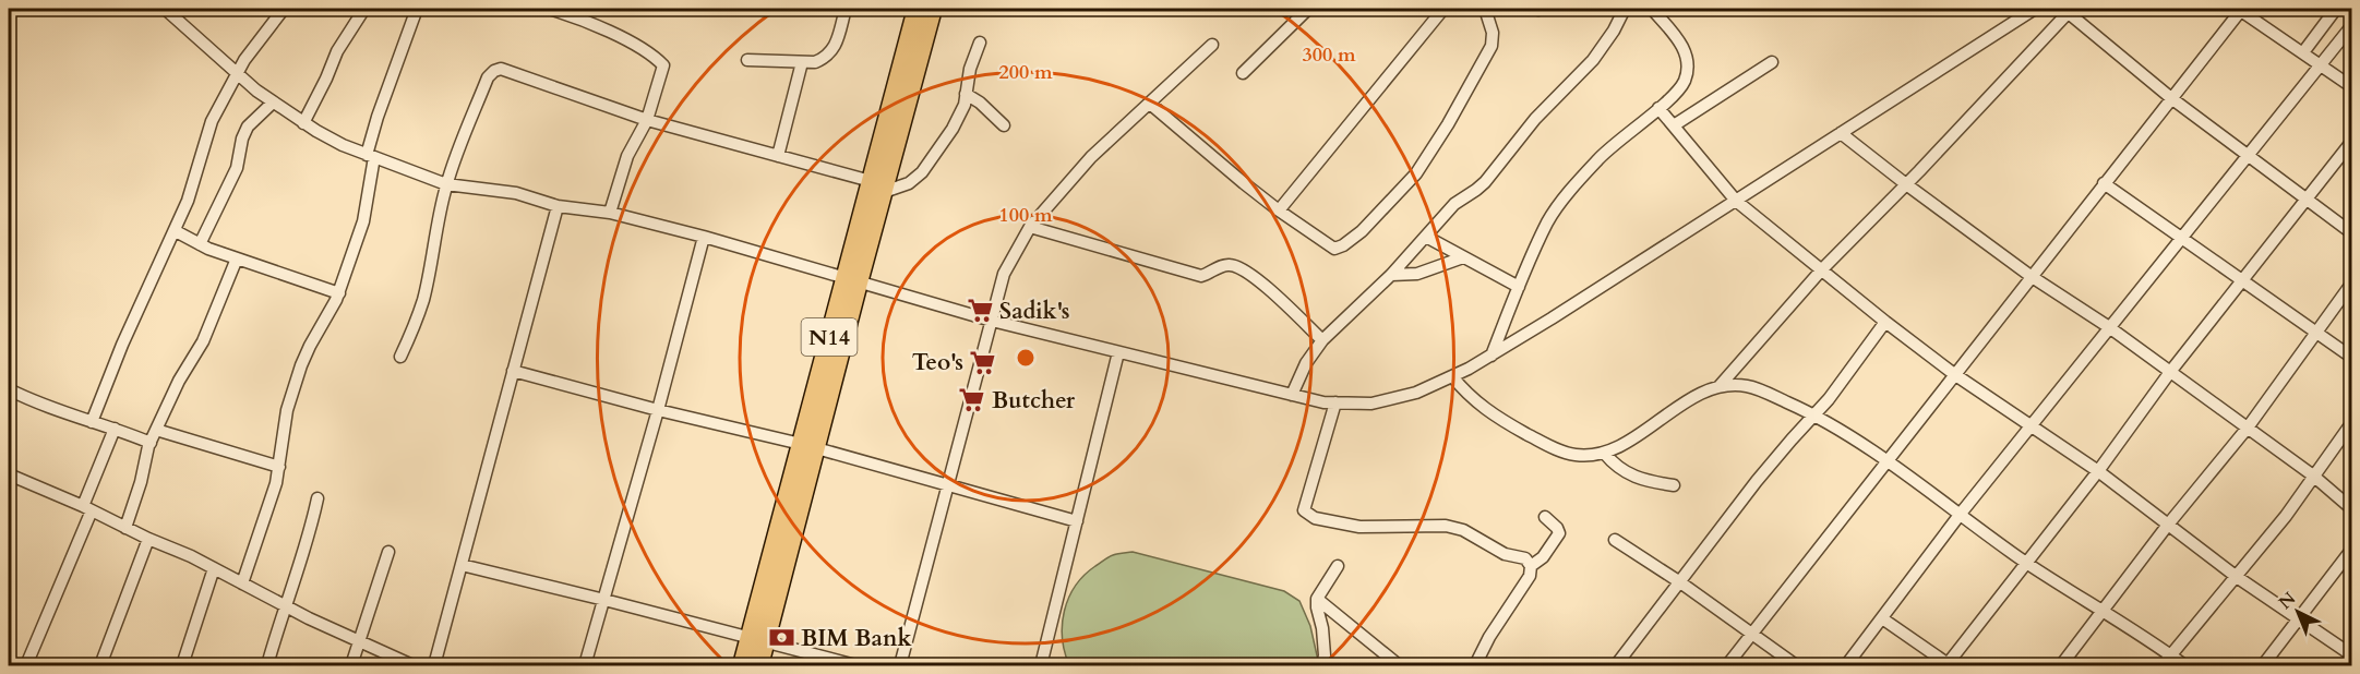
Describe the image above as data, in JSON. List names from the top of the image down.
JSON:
{
  "streets": {
    "main road": ["N14"]
  },
  "places": {
    "supermarket": ["Sadik's", "Teo's", "Butcher"],
    "bank": ["BIM Bank"]
  },
  "north": "top left",
  "rings": ["300 m", "200 m", "100 m"]
}
